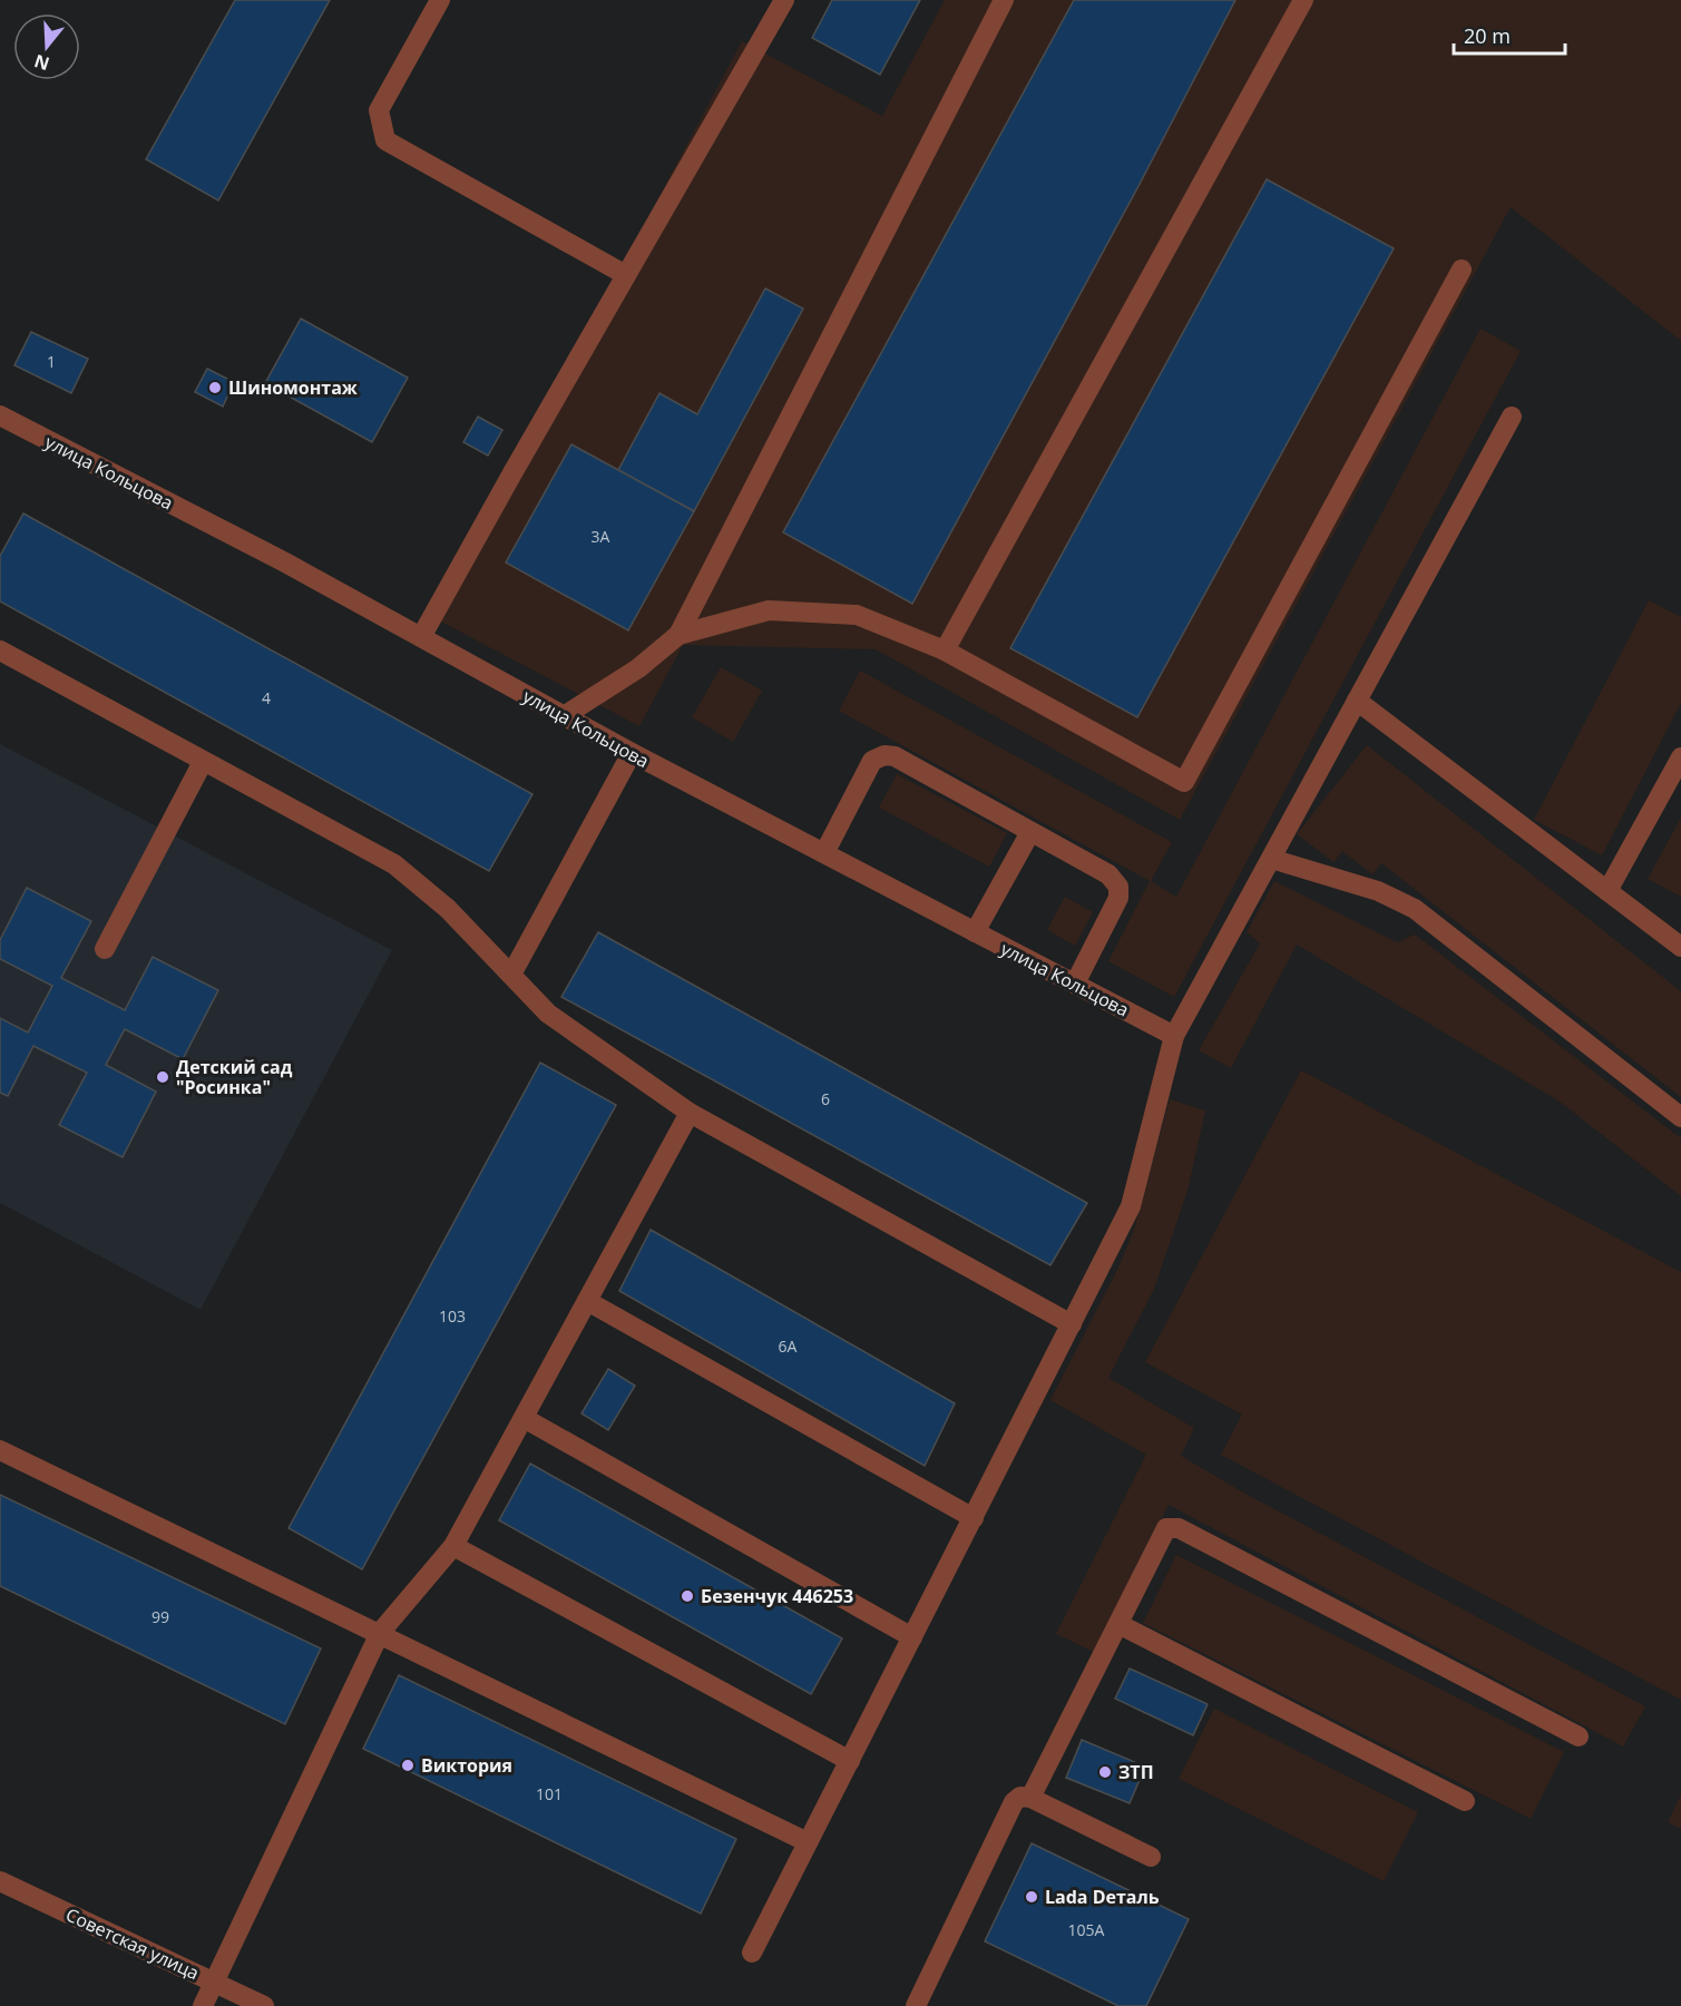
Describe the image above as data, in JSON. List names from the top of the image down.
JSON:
{
  "streets": {
    "street": ["улица Кольцова", "Советская улица"]
  },
  "places": [
    "Шиномонтаж",
    "Детский сад \"Росинка\"",
    "Безенчук 446253",
    "Виктория",
    "ЗТП",
    "Lada Dеталь"
  ],
  "house_numbers": [
    "1",
    "3А",
    "4",
    "6",
    "103",
    "6А",
    "99",
    "101",
    "105А"
  ],
  "scale_bar": "20 m",
  "north": "bottom"
}
